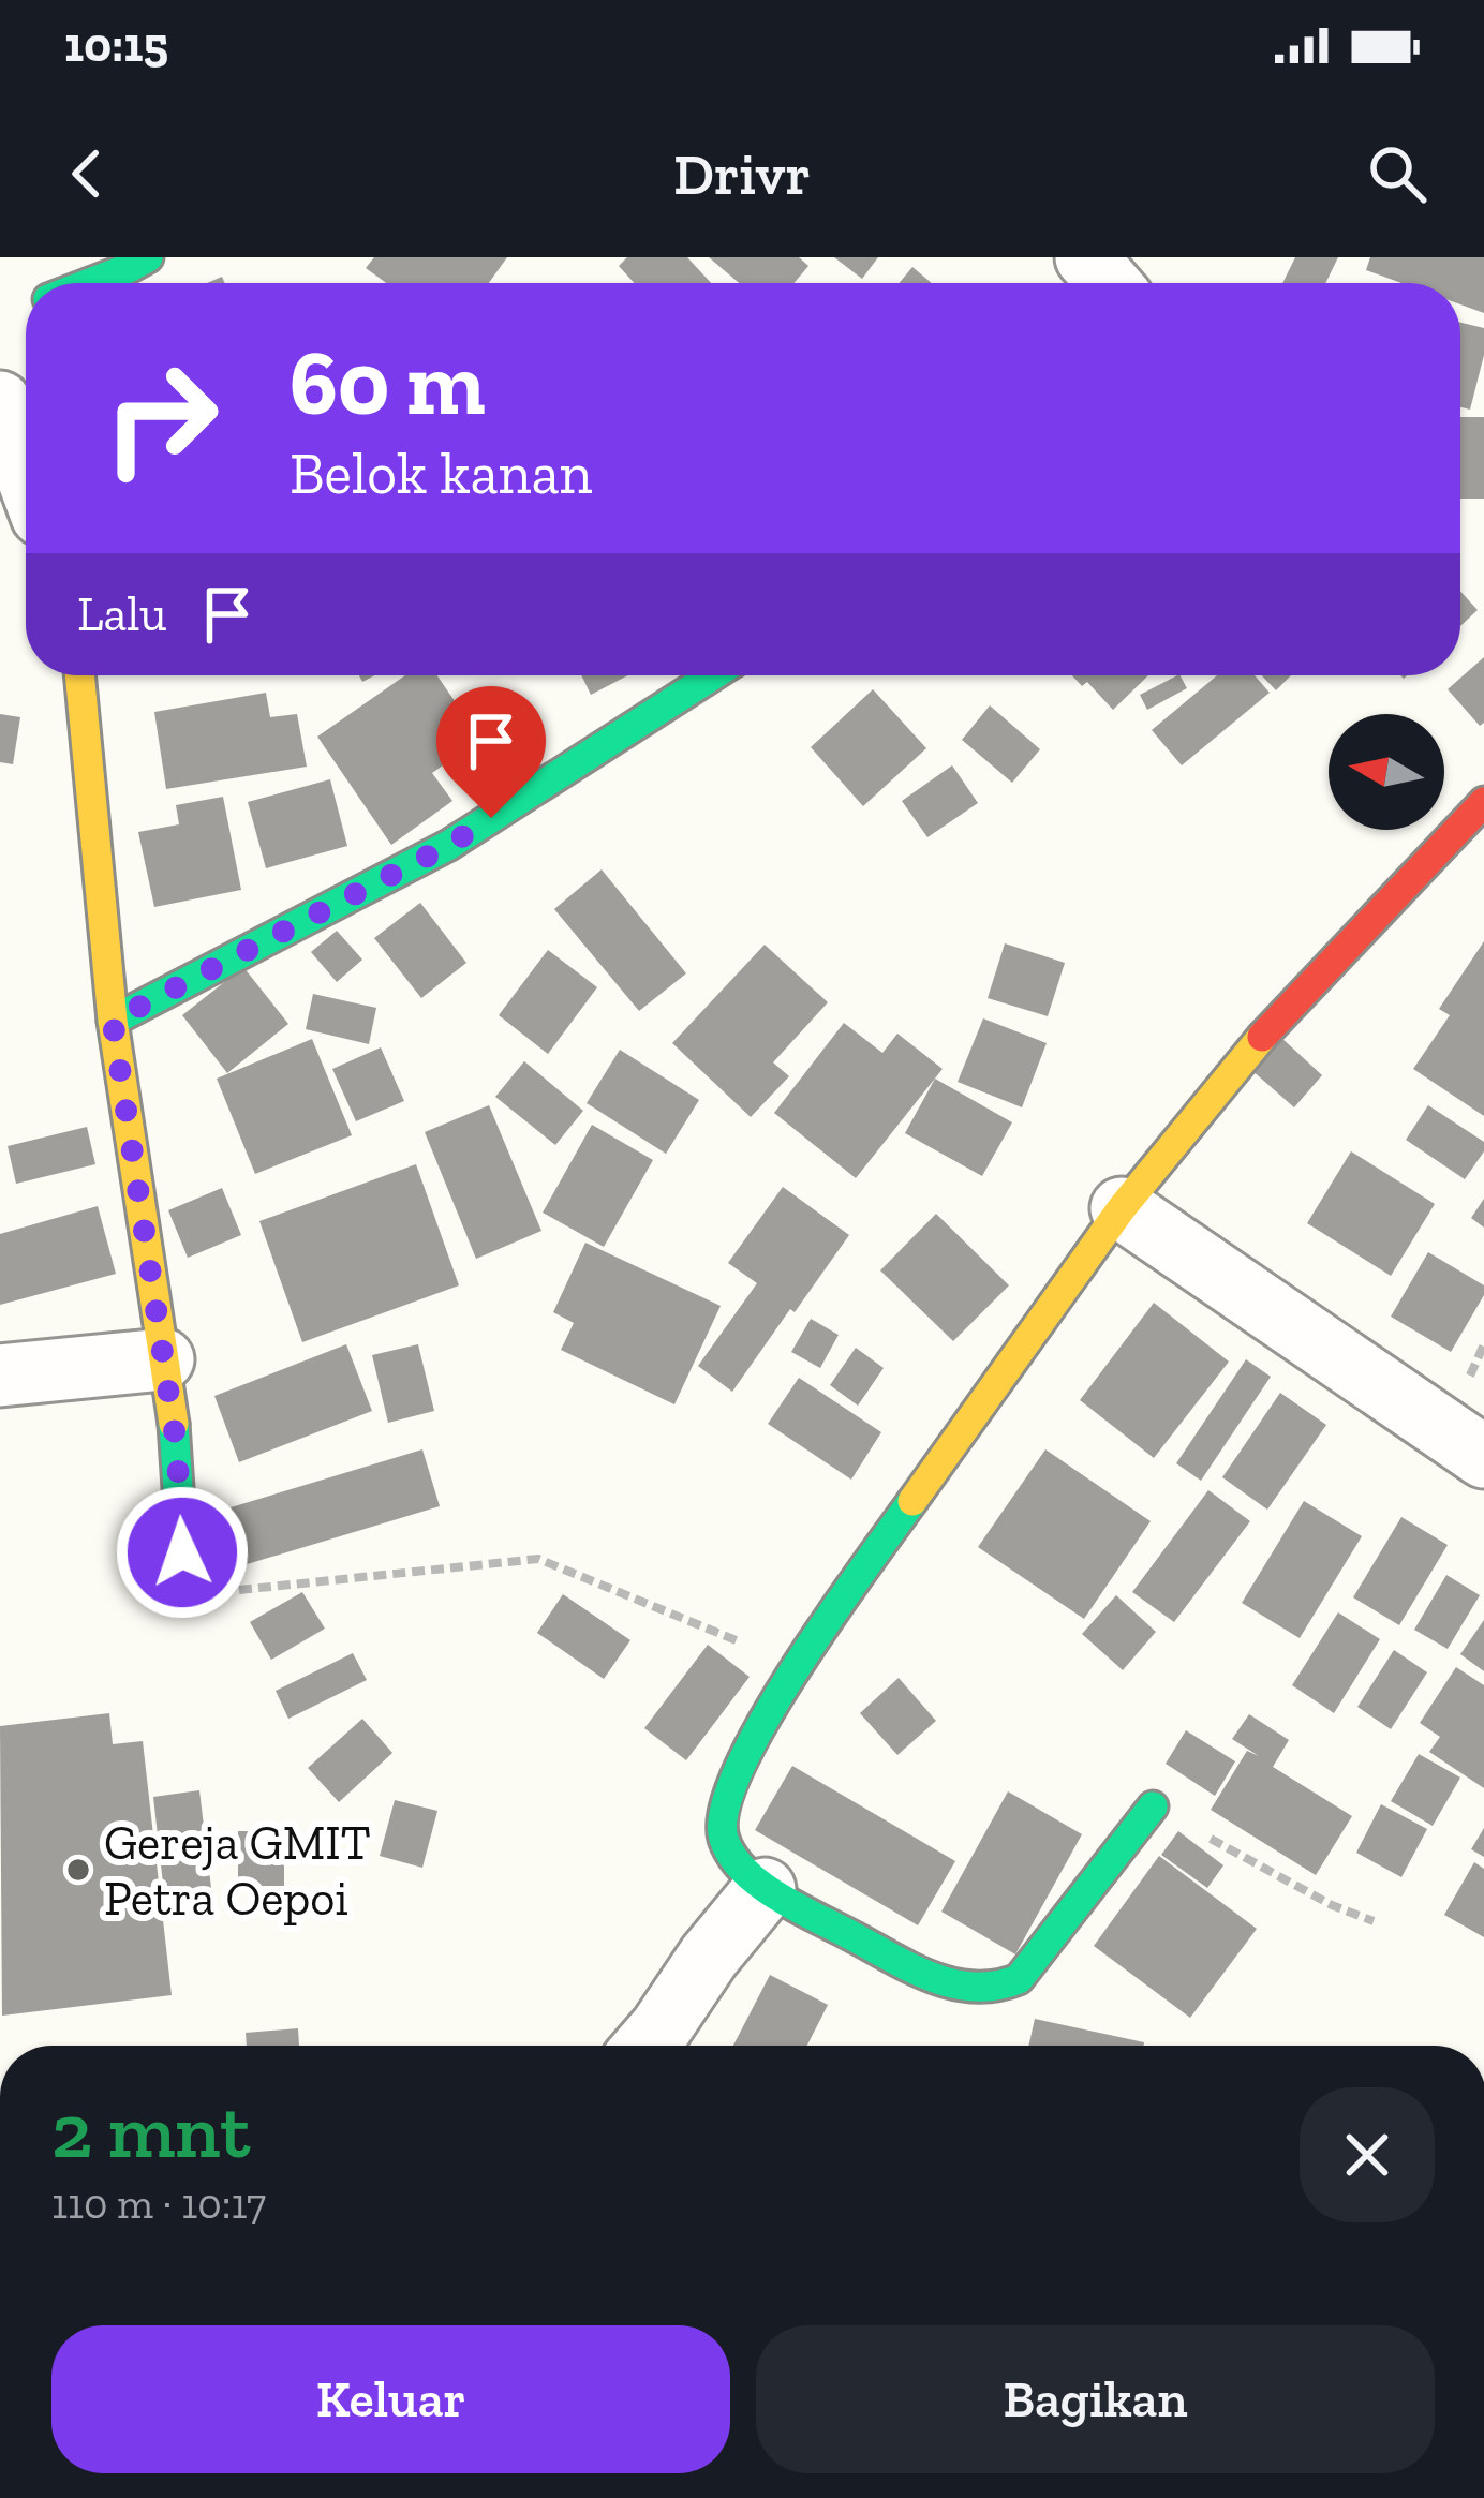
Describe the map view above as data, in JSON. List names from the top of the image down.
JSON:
{
  "places": ["Gereja GMIT Petra Oepoi"],
  "north": "left",
  "page": {
    "status": "10:15",
    "header": "Drivr",
    "turn": ["60 m", "Belok kanan"],
    "then": "Lalu",
    "heading": ["2 mnt", "110 m · 10:17"],
    "buttons": ["Keluar", "Bagikan"]
  }
}
